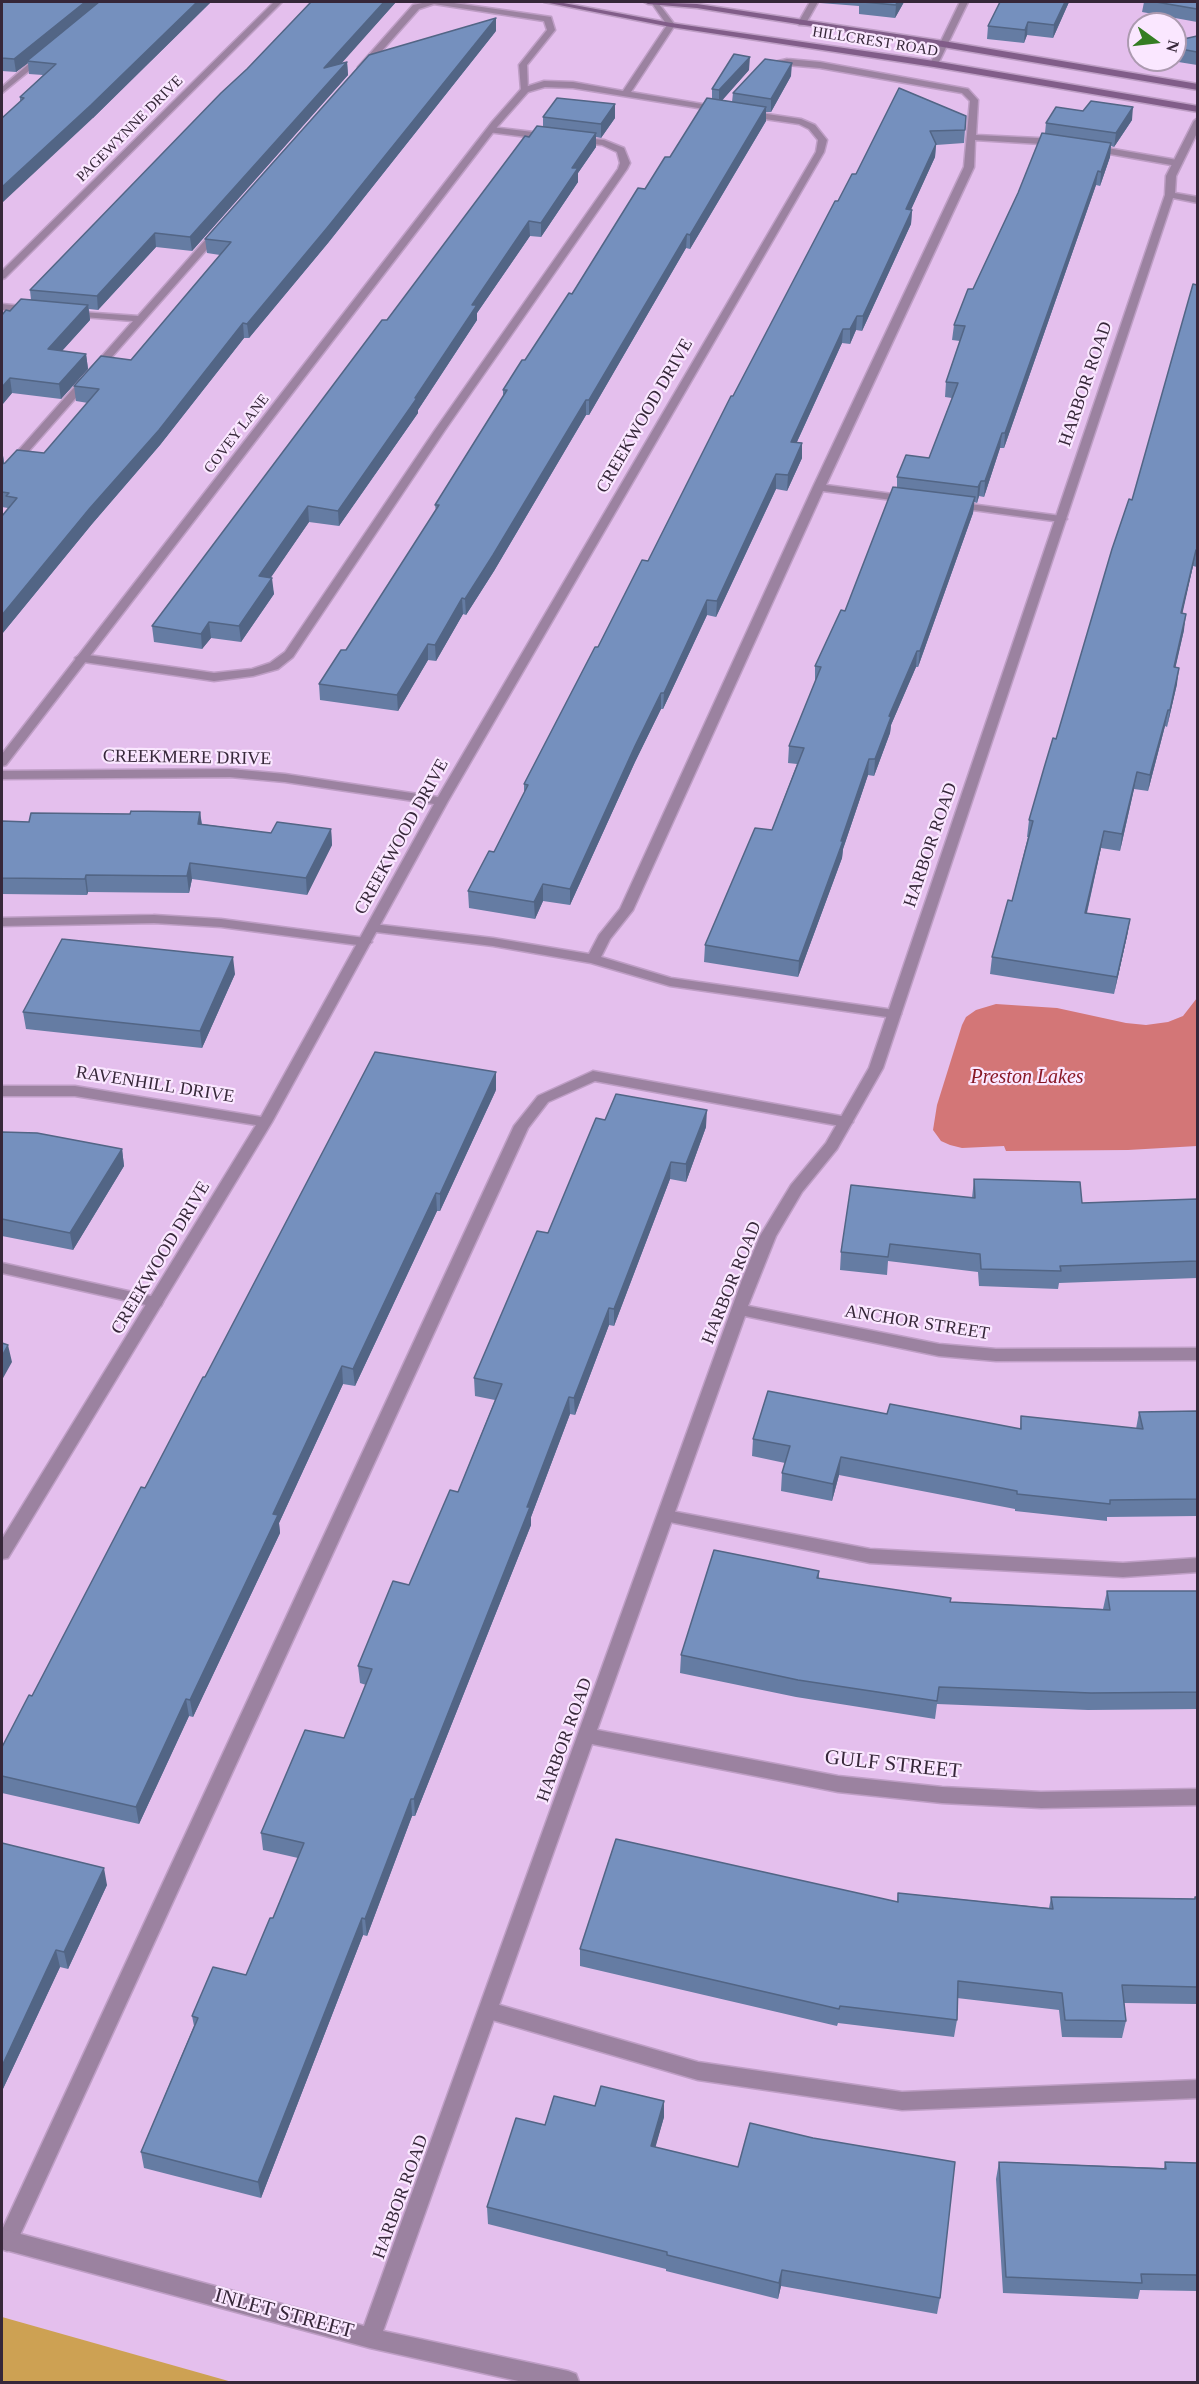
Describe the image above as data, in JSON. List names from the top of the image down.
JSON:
{
  "streets": {
    "main road": ["HILLCREST ROAD"],
    "street": [
      "PAGEWYNNE DRIVE",
      "HARBOR ROAD",
      "CREEKWOOD DRIVE",
      "COVEY LANE",
      "CREEKMERE DRIVE",
      "RAVENHILL DRIVE",
      "ANCHOR STREET",
      "GULF STREET",
      "INLET STREET"
    ]
  },
  "crossings": [
    ["HARBOR ROAD", "ANCHOR STREET"],
    ["HARBOR ROAD", "GULF STREET"],
    ["HARBOR ROAD", "INLET STREET"],
    ["CREEKWOOD DRIVE", "CREEKMERE DRIVE"],
    ["CREEKWOOD DRIVE", "RAVENHILL DRIVE"]
  ],
  "water": ["Preston Lakes"],
  "north": "right"
}
